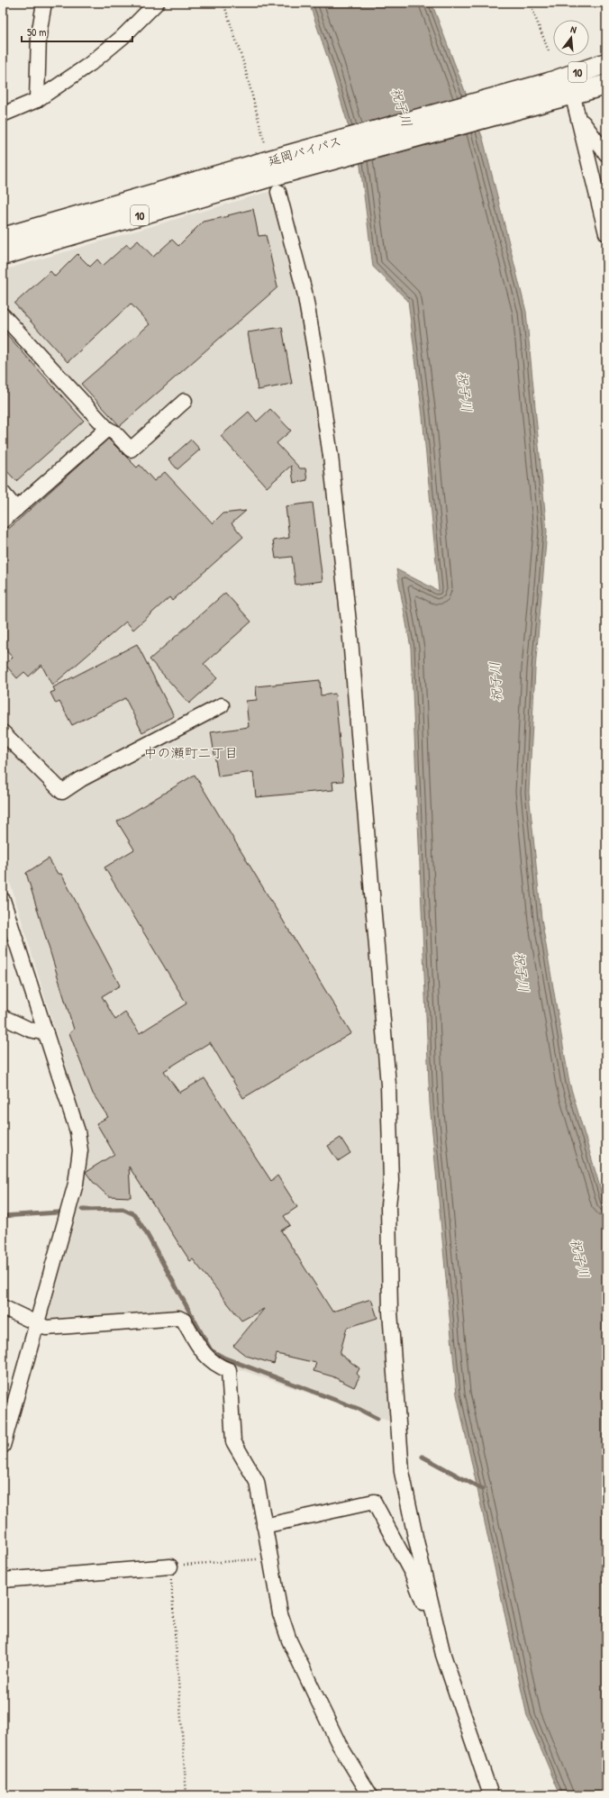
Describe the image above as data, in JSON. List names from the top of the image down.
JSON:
{
  "streets": {
    "highway": ["10", "延岡バイパス"]
  },
  "districts": ["中の瀬町二丁目"],
  "water": ["祝子川"],
  "scale_bar": "50 m",
  "north": "top"
}
